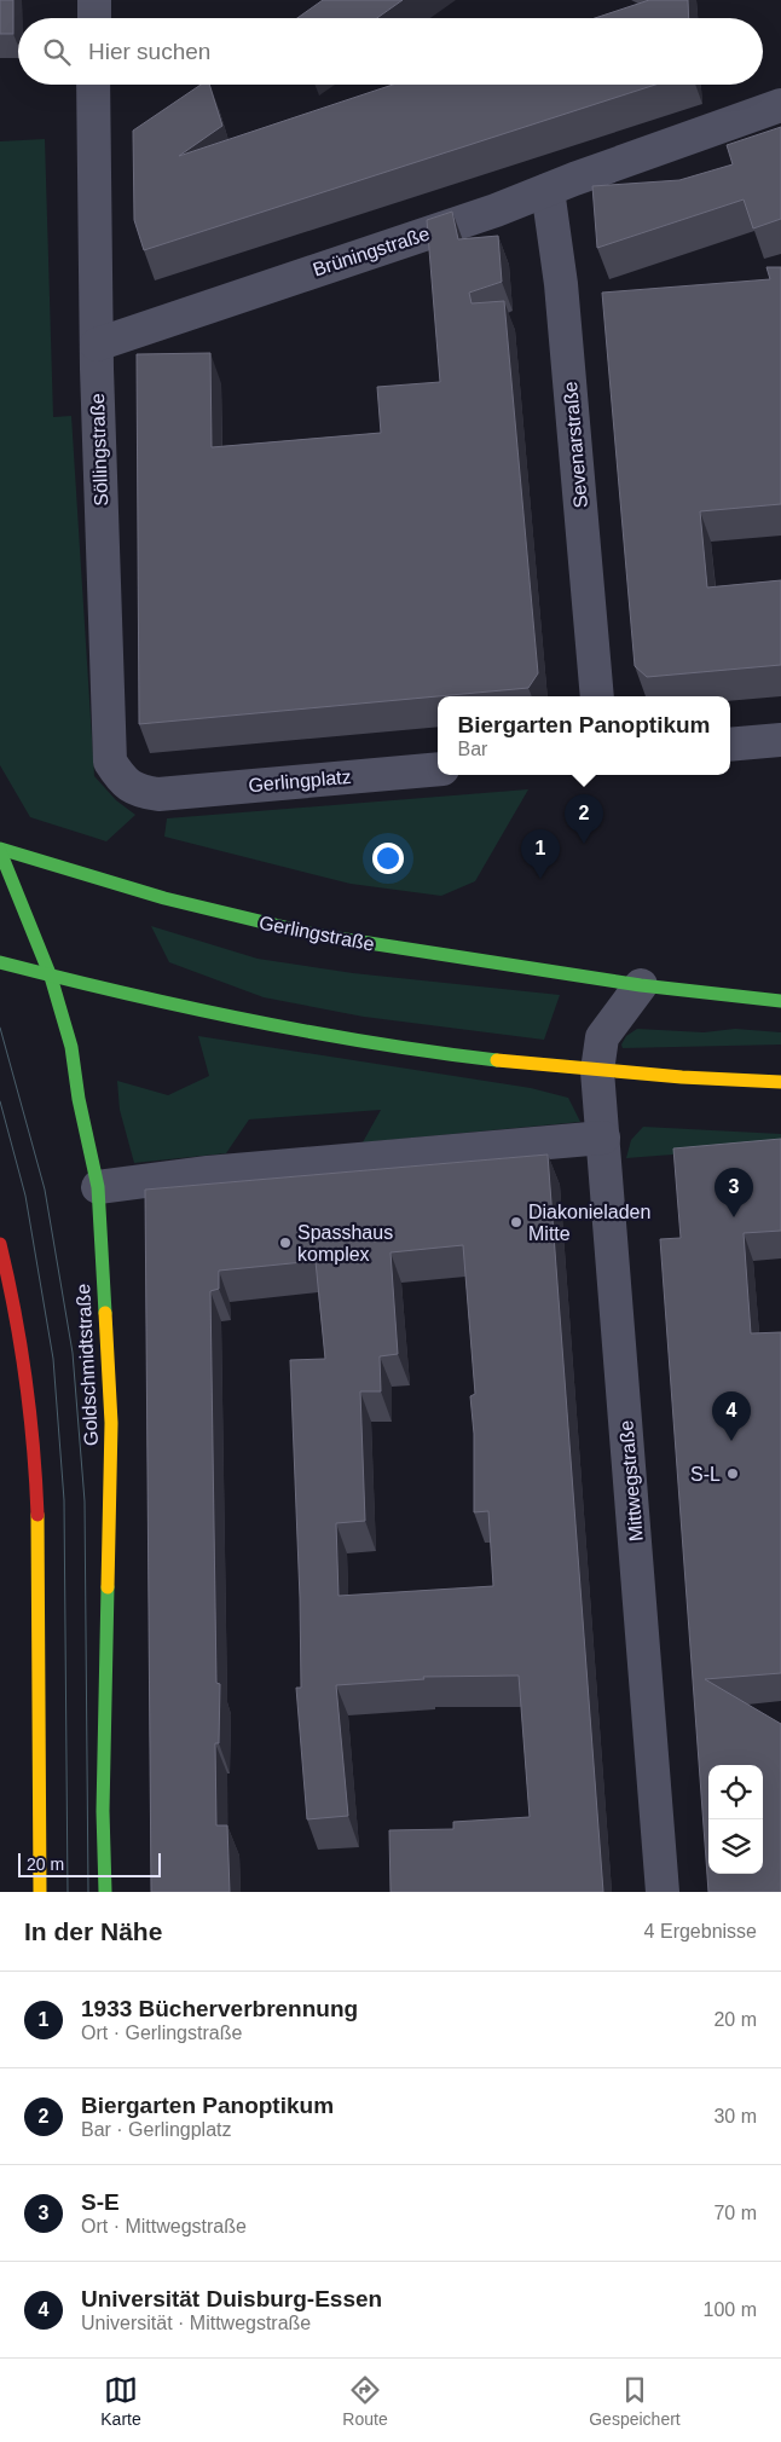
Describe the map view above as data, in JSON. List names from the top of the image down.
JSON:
{
  "streets": {
    "main road": ["Gerlingstraße", "Goldschmidtstraße"],
    "street": [
      "Brüningstraße",
      "Sevenarstraße",
      "Söllingstraße",
      "Gerlingplatz",
      "Mittwegstraße"
    ]
  },
  "crossings": [
    ["Brüningstraße", "Sevenarstraße"],
    ["Brüningstraße", "Söllingstraße"],
    ["Söllingstraße", "Gerlingplatz"],
    ["Gerlingstraße", "Goldschmidtstraße"]
  ],
  "places": ["Diakonieladen Mitte", "Spasshaus komplex", "S-L"],
  "scale_bar": "20 m",
  "page": {
    "search": "Hier suchen",
    "popup": ["Biergarten Panoptikum", "Bar"],
    "pins": [
      "2",
      "1",
      "3",
      "4"
    ],
    "scale": "20 m",
    "heading": ["In der Nähe", "4 Ergebnisse"],
    "list": [
      {
        "mark": "1",
        "name": "1933 Bücherverbrennung",
        "note": "Ort · Gerlingstraße",
        "value": "20 m"
      },
      {
        "mark": "2",
        "name": "Biergarten Panoptikum",
        "note": "Bar · Gerlingplatz",
        "value": "30 m"
      },
      {
        "mark": "3",
        "name": "S-E",
        "note": "Ort · Mittwegstraße",
        "value": "70 m"
      },
      {
        "mark": "4",
        "name": "Universität Duisburg-Essen",
        "note": "Universität · Mittwegstraße",
        "value": "100 m"
      }
    ],
    "nav": ["Karte", "Route", "Gespeichert"]
  }
}
